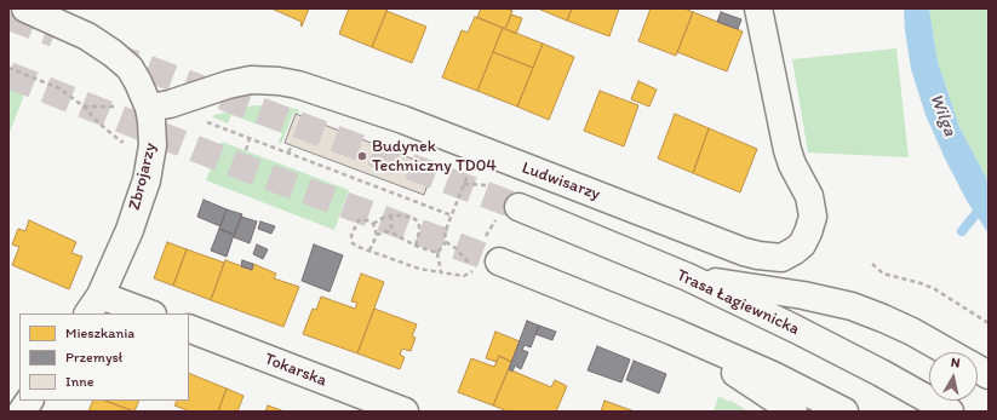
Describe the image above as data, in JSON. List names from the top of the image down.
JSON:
{
  "streets": {
    "street": [
      "Zbrojarzy",
      "Ludwisarzy",
      "Trasa Łagiewnicka",
      "Tokarska"
    ]
  },
  "crossings": [
    ["Zbrojarzy", "Ludwisarzy"]
  ],
  "water": ["Wilga"],
  "places": ["Budynek Techniczny TD04"],
  "legend": ["Mieszkania", "Przemysł", "Inne"],
  "north": "top"
}
